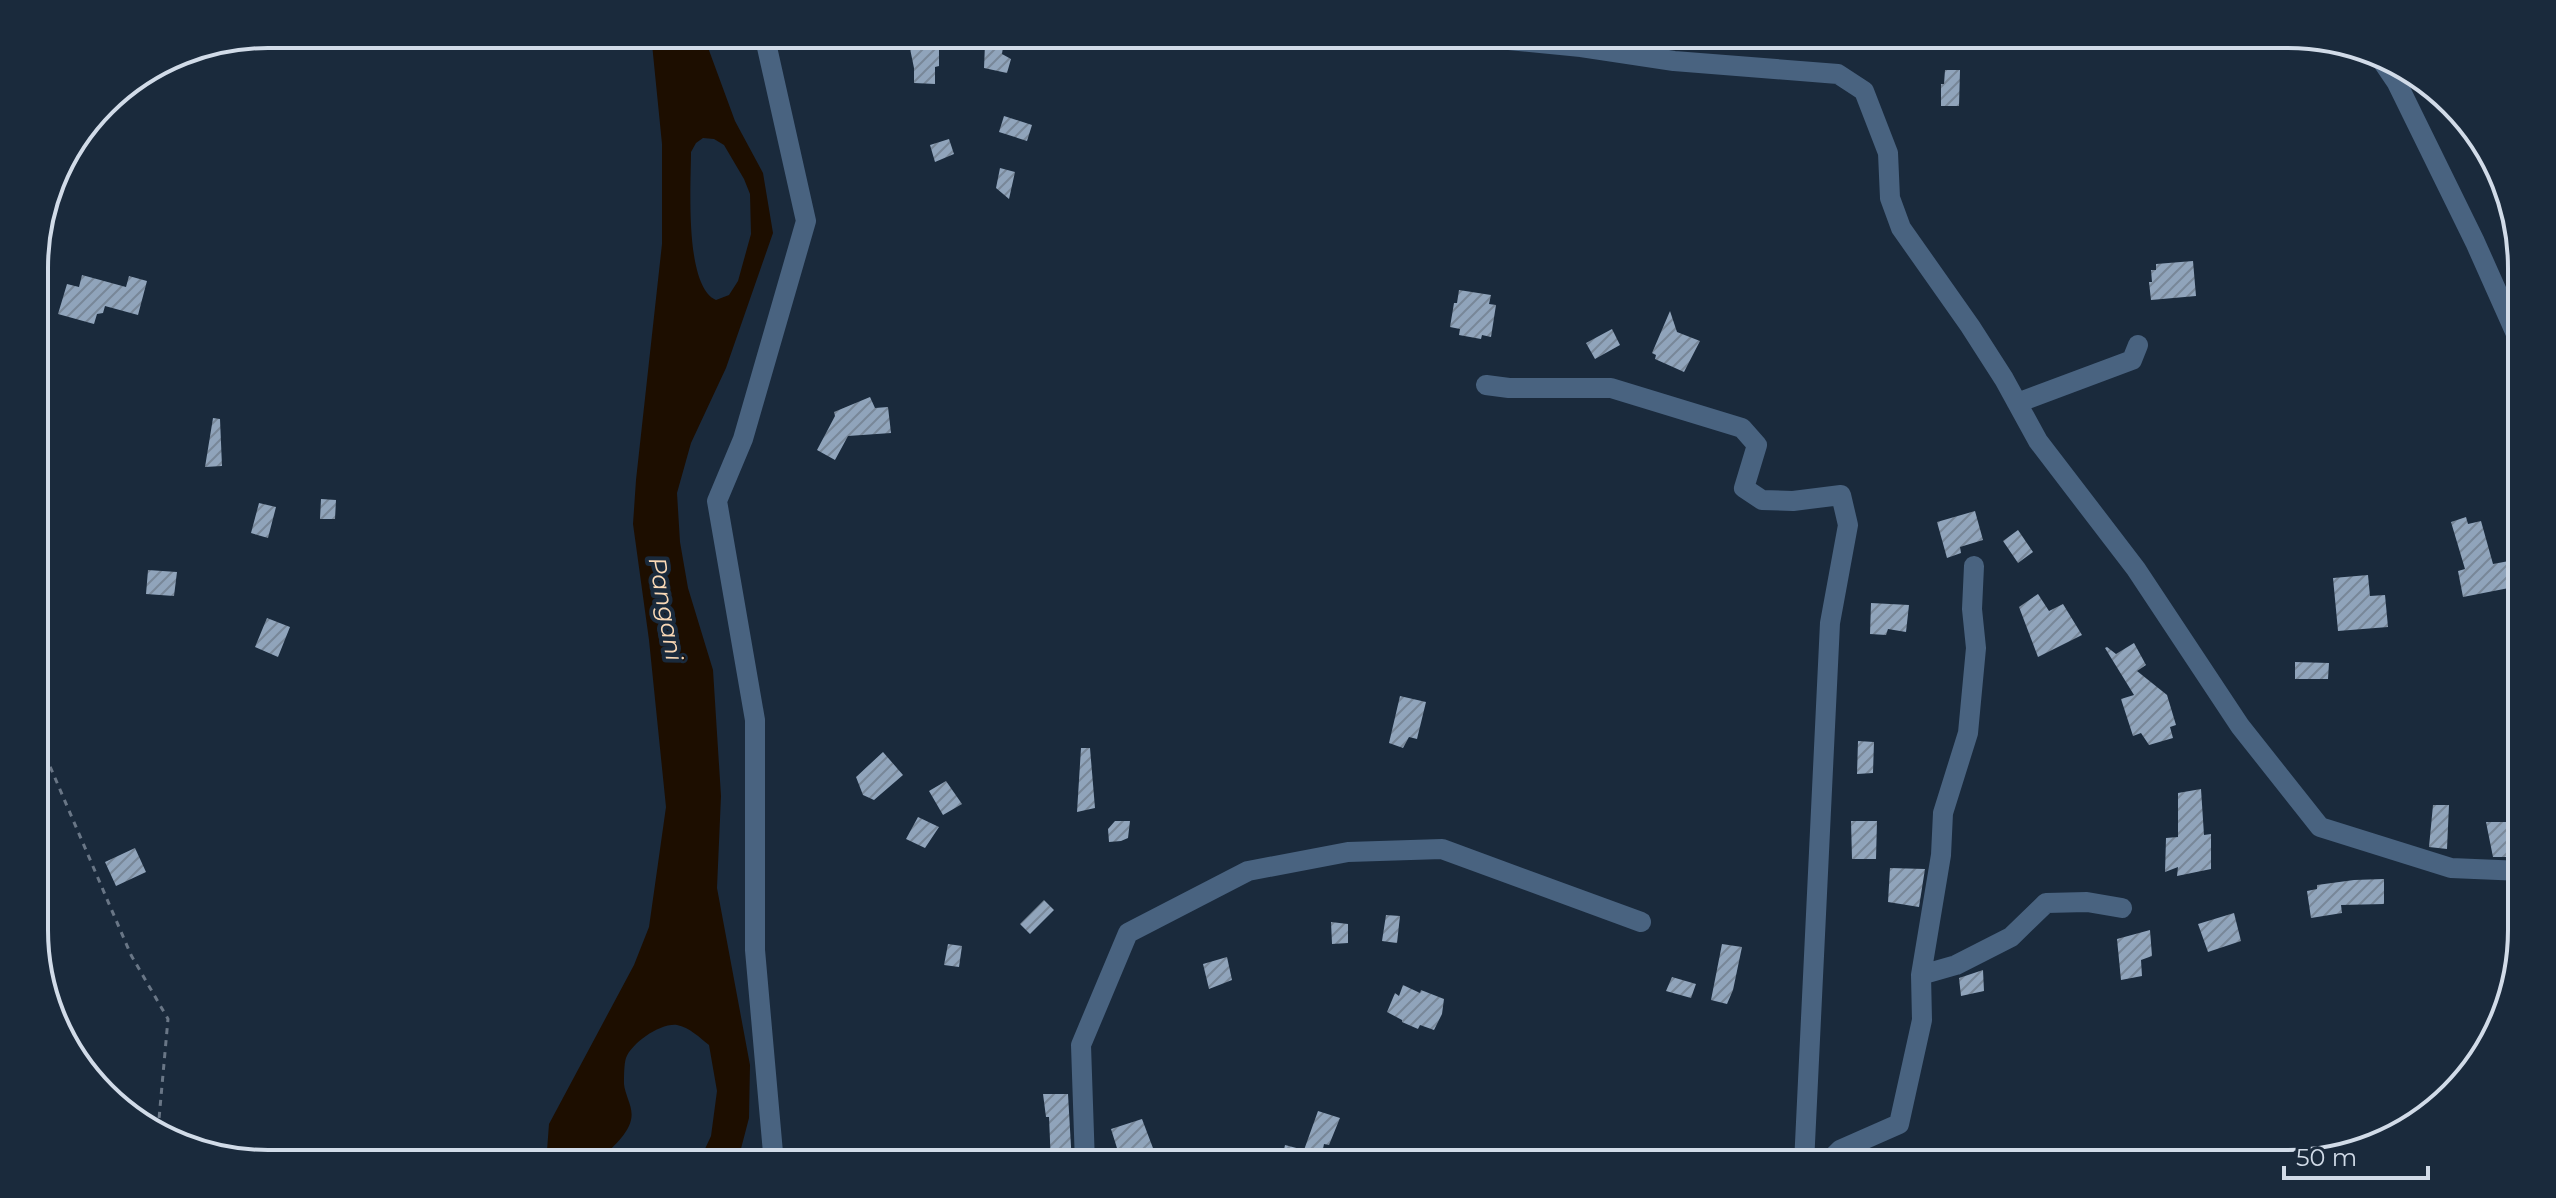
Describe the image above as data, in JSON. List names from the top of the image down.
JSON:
{
  "water": ["Pangani"],
  "scale_bar": "50 m"
}
